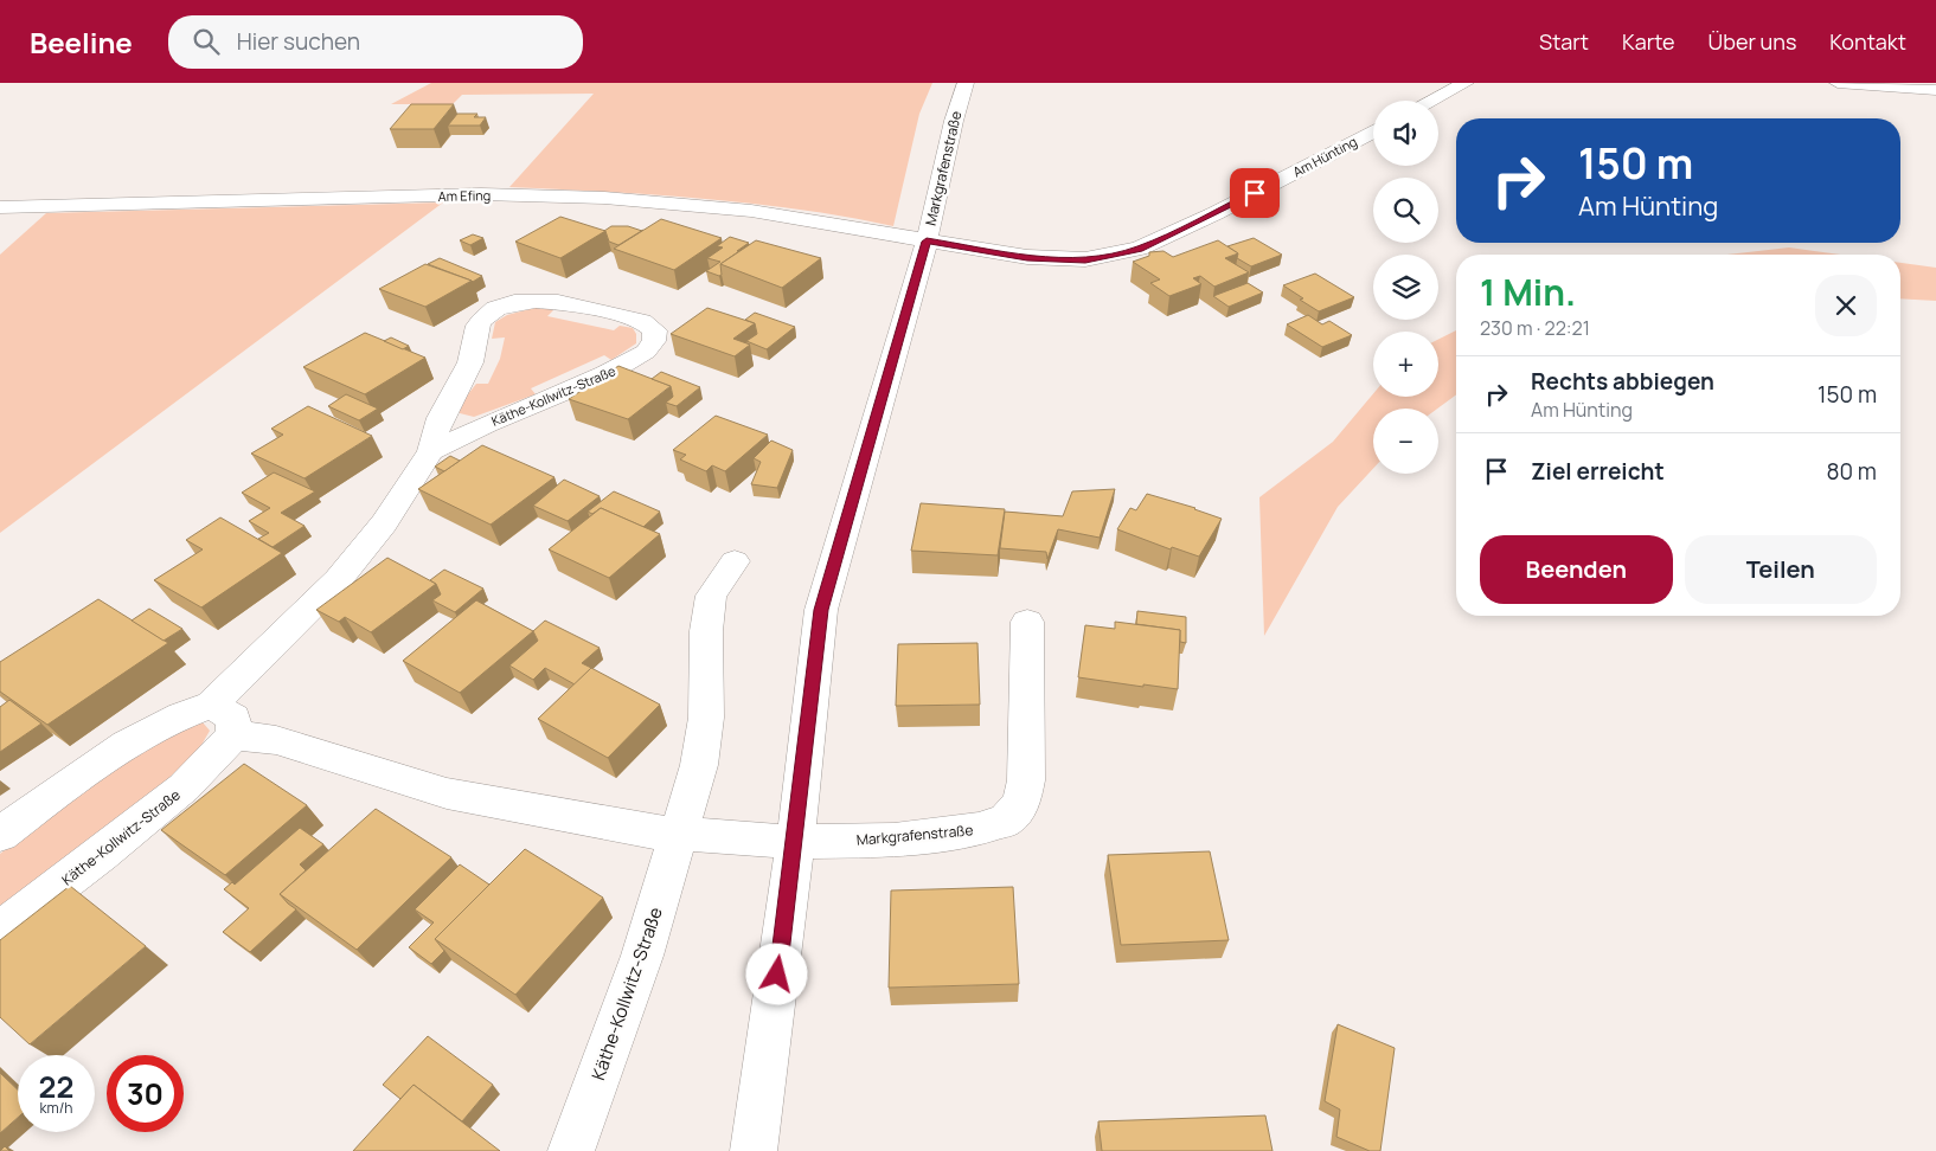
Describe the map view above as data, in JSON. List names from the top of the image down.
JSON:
{
  "streets": {
    "street": [
      "Am Hünting",
      "Markgrafenstraße",
      "Am Efing",
      "Käthe-Kollwitz-Straße"
    ]
  },
  "crossings": [
    ["Am Hünting", "Markgrafenstraße"],
    ["Am Hünting", "Am Efing"],
    ["Markgrafenstraße", "Am Efing"]
  ],
  "page": {
    "header": "Beeline",
    "search": "Hier suchen",
    "nav": [
      "Start",
      "Karte",
      "Über uns",
      "Kontakt"
    ],
    "map_buttons": ["+", "−"],
    "turn": ["150 m", "Am Hünting"],
    "heading": ["1 Min.", "230 m · 22:21"],
    "list": [
      {
        "name": "Rechts abbiegen",
        "note": "Am Hünting",
        "value": "150 m"
      },
      {
        "name": "Ziel erreicht",
        "value": "80 m"
      }
    ],
    "buttons": ["Beenden", "Teilen"],
    "speed": "22 km/h",
    "limit": "30"
  }
}
